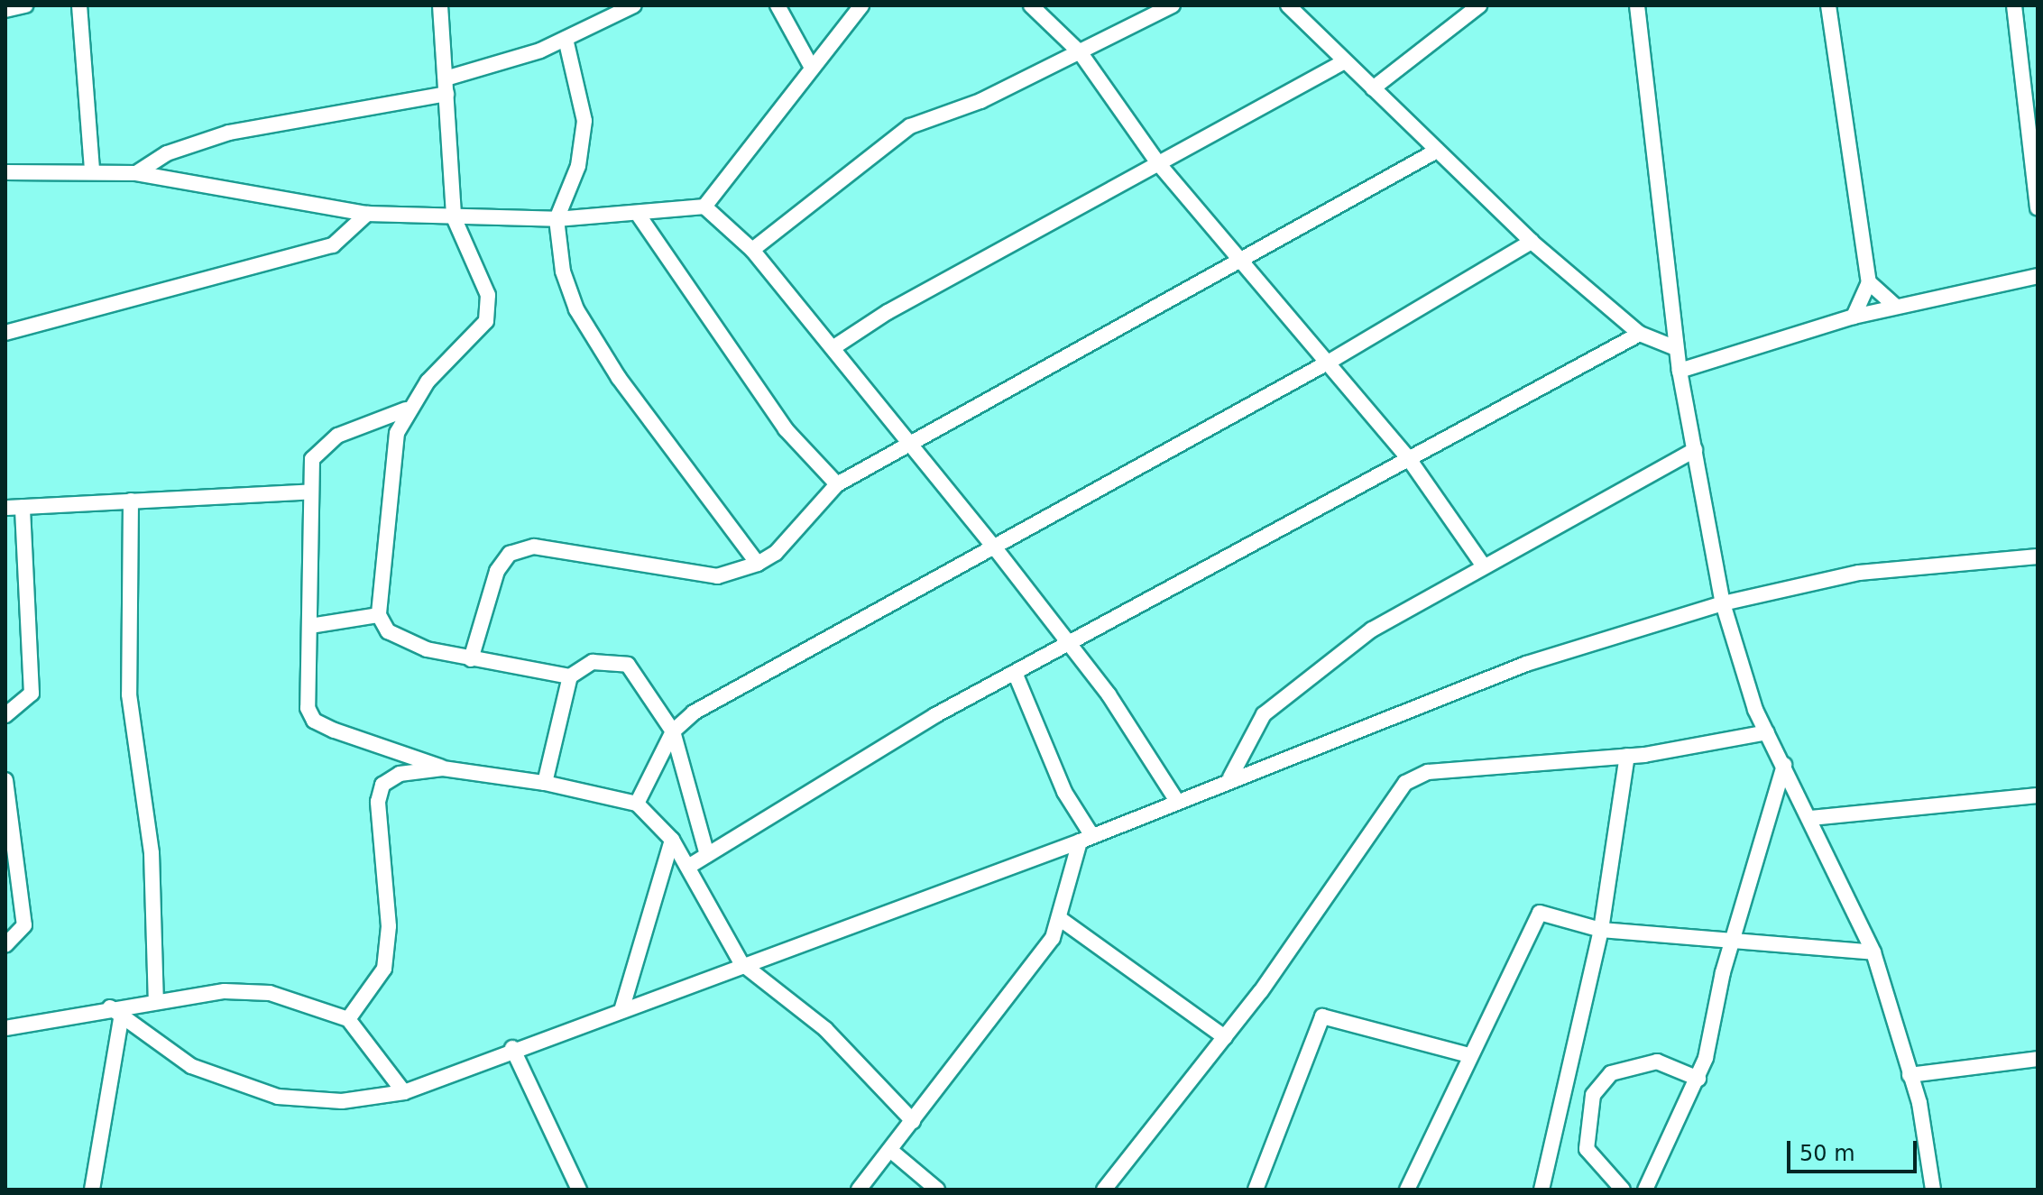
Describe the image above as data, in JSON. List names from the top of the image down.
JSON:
{
  "scale_bar": "50 m"
}
